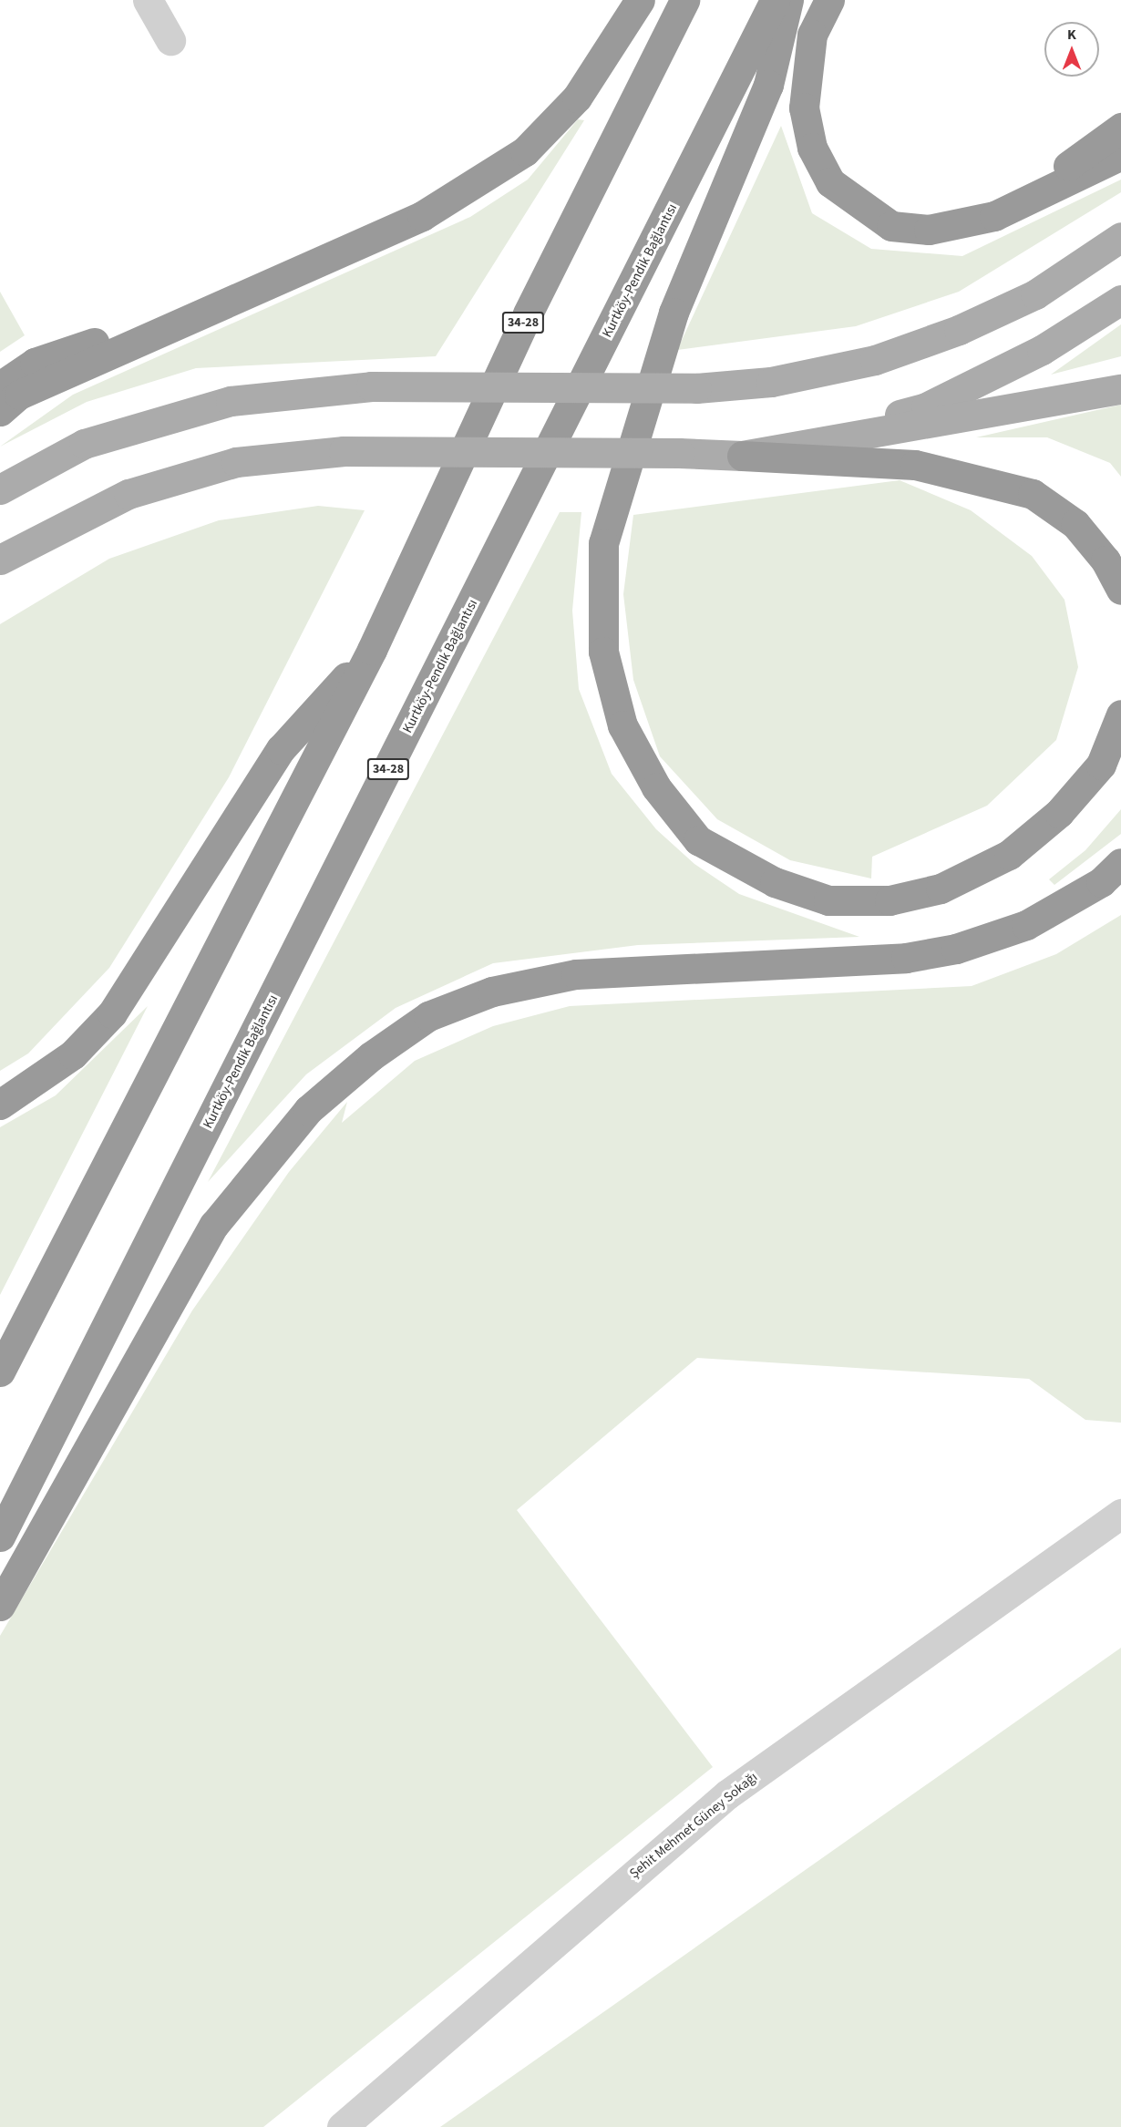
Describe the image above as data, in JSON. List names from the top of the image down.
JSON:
{
  "streets": {
    "highway": ["Kurtköy-Pendik Bağlantısı", "34-28"],
    "street": ["Şehit Mehmet Güney Sokağı"]
  },
  "north": "top"
}
